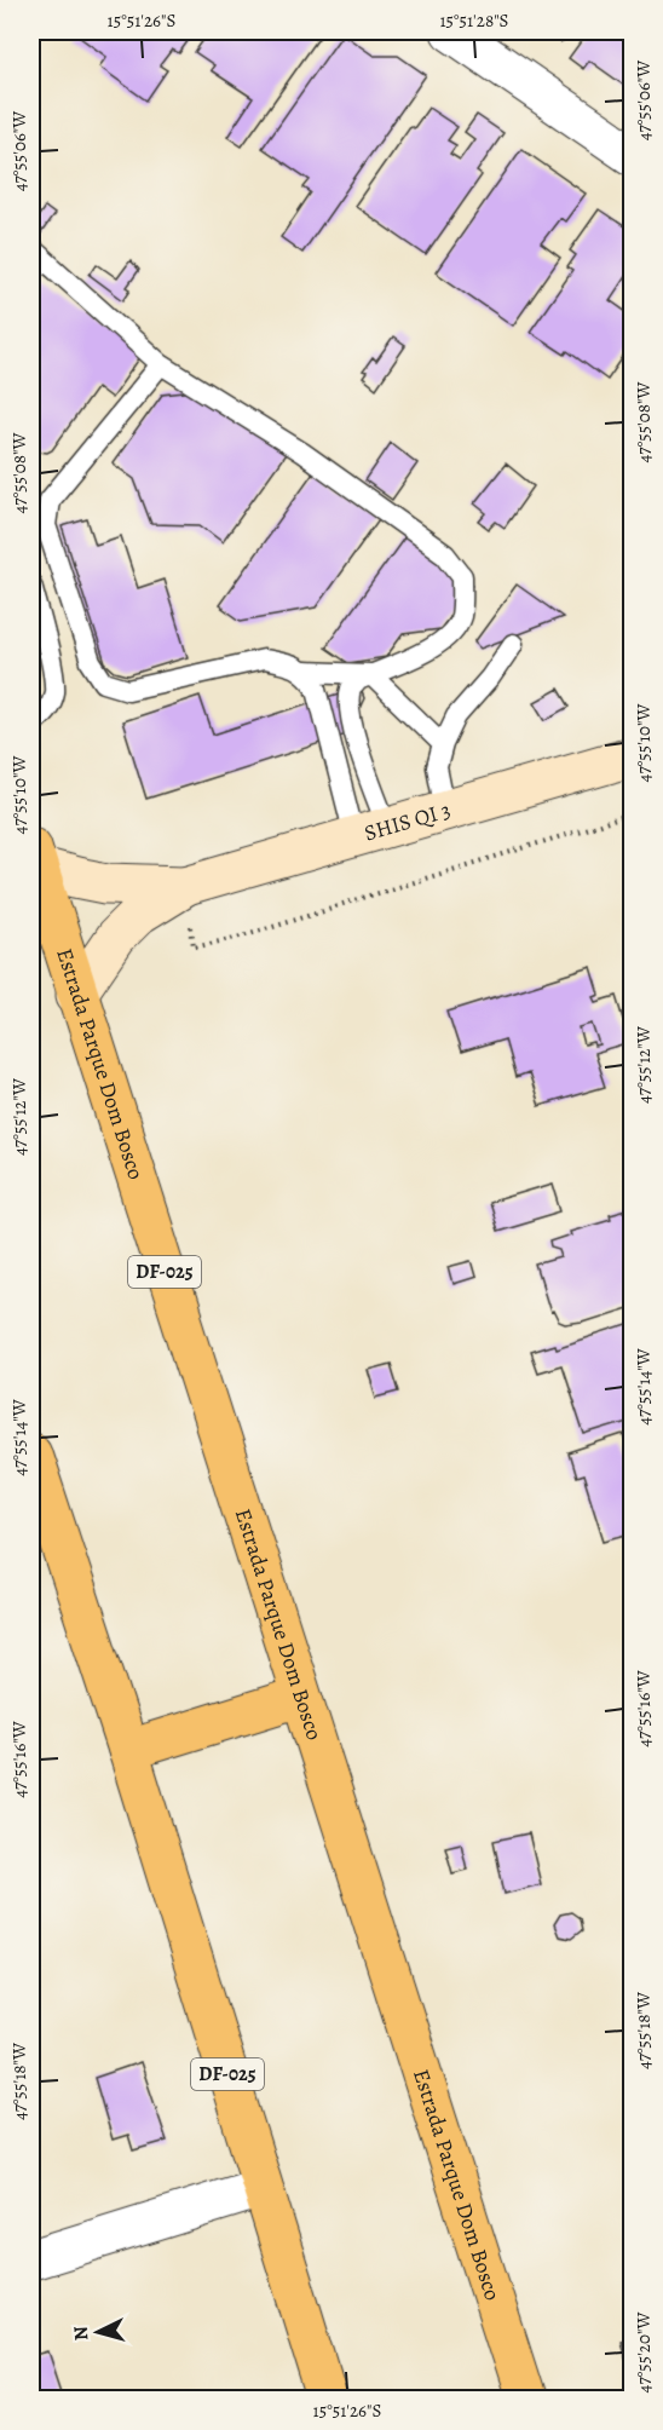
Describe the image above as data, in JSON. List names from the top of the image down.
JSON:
{
  "streets": {
    "main road": ["Estrada Parque Dom Bosco", "DF-025"],
    "street": ["SHIS QI 3"]
  },
  "crossings": [
    ["SHIS QI 3", "Estrada Parque Dom Bosco"]
  ],
  "north": "left",
  "coordinates": [
    "15°51'26\"S",
    "15°51'28\"S",
    "47°55'06\"W",
    "47°55'08\"W",
    "47°55'10\"W",
    "47°55'12\"W",
    "47°55'14\"W",
    "47°55'16\"W",
    "47°55'18\"W",
    "47°55'20\"W"
  ]
}
